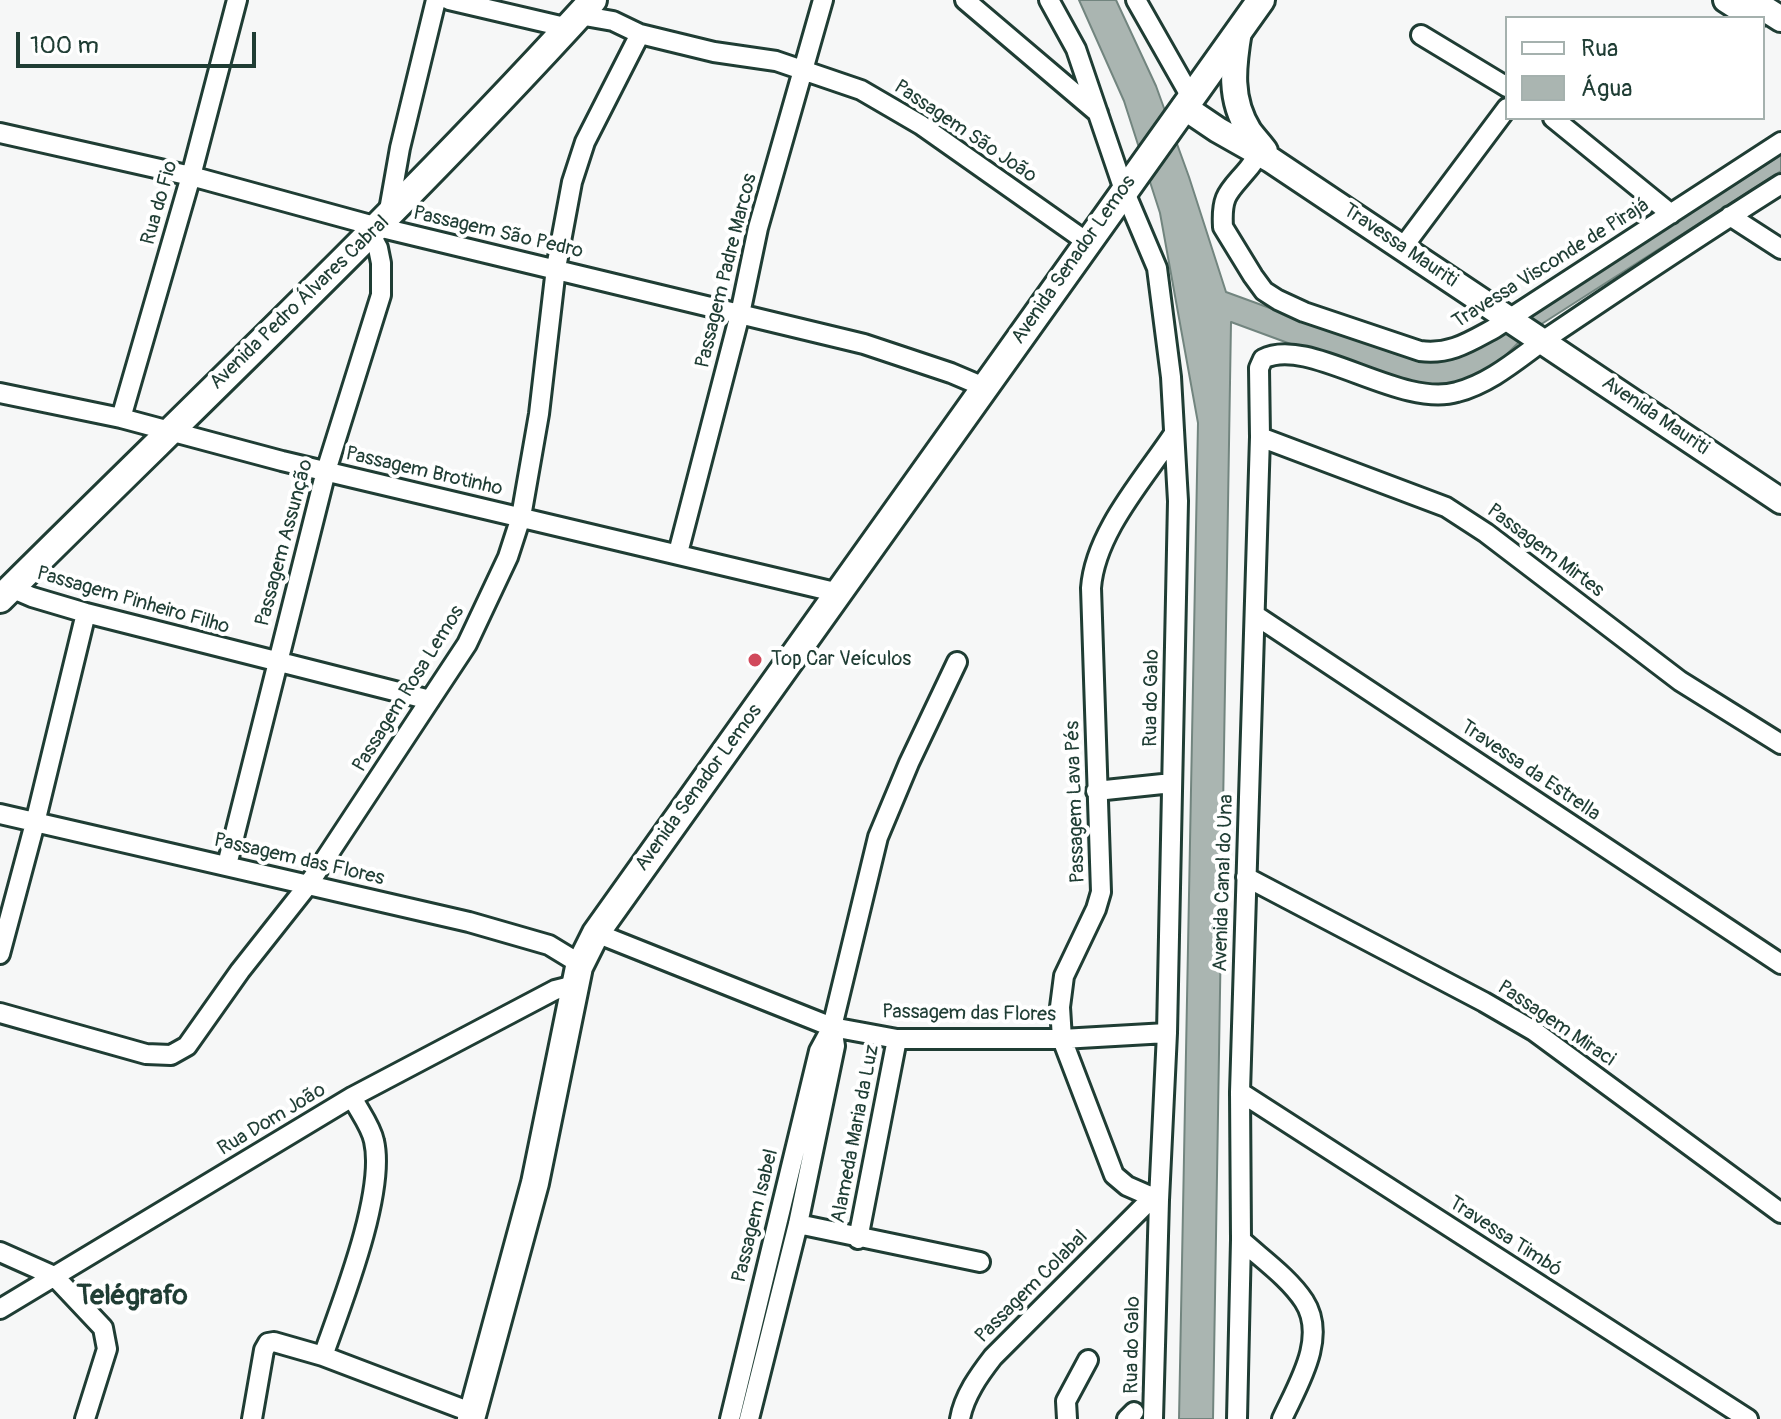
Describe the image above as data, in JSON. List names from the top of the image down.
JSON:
{
  "streets": {
    "main road": [
      "Travessa Mauriti",
      "Avenida Senador Lemos",
      "Avenida Pedro Álvares Cabral",
      "Avenida Mauriti"
    ],
    "street": [
      "Passagem São João",
      "Rua do Fio",
      "Passagem São Pedro",
      "Travessa Visconde de Pirajá",
      "Passagem Padre Marcos",
      "Passagem Brotinho",
      "Passagem Assunção",
      "Passagem Mirtes",
      "Passagem Pinheiro Filho",
      "Passagem Rosa Lemos",
      "Rua do Galo",
      "Travessa da Estrella",
      "Passagem Lava Pés",
      "Passagem das Flores",
      "Avenida Canal do Una",
      "Passagem Miraci",
      "Rua Dom João",
      "Alameda Maria da Luz",
      "Passagem Isabel",
      "Travessa Timbó",
      "Passagem Colabal"
    ]
  },
  "crossings": [
    ["Passagem São João", "Avenida Senador Lemos"],
    ["Passagem São João", "Passagem Padre Marcos"],
    ["Passagem São João", "Avenida Pedro Álvares Cabral"],
    ["Passagem São João", "Passagem Rosa Lemos"],
    ["Rua do Fio", "Passagem São Pedro"],
    ["Rua do Fio", "Passagem Brotinho"],
    ["Passagem São Pedro", "Avenida Senador Lemos"],
    ["Passagem São Pedro", "Passagem Padre Marcos"],
    ["Passagem São Pedro", "Avenida Pedro Álvares Cabral"],
    ["Passagem São Pedro", "Passagem Assunção"],
    ["Passagem São Pedro", "Passagem Rosa Lemos"],
    ["Travessa Mauriti", "Avenida Senador Lemos"],
    ["Travessa Mauriti", "Travessa Visconde de Pirajá"],
    ["Travessa Mauriti", "Avenida Mauriti"],
    ["Avenida Senador Lemos", "Passagem Brotinho"],
    ["Avenida Senador Lemos", "Rua do Galo"],
    ["Avenida Senador Lemos", "Passagem das Flores"],
    ["Avenida Senador Lemos", "Rua Dom João"],
    ["Travessa Visconde de Pirajá", "Avenida Mauriti"],
    ["Travessa Visconde de Pirajá", "Avenida Canal do Una"],
    ["Passagem Padre Marcos", "Passagem Brotinho"],
    ["Avenida Pedro Álvares Cabral", "Passagem Brotinho"],
    ["Avenida Pedro Álvares Cabral", "Passagem Assunção"],
    ["Avenida Pedro Álvares Cabral", "Passagem Pinheiro Filho"],
    ["Passagem Brotinho", "Passagem Assunção"],
    ["Passagem Brotinho", "Passagem Rosa Lemos"],
    ["Passagem Assunção", "Passagem Pinheiro Filho"],
    ["Passagem Assunção", "Passagem das Flores"],
    ["Passagem Mirtes", "Avenida Canal do Una"],
    ["Passagem Pinheiro Filho", "Passagem Rosa Lemos"],
    ["Passagem Rosa Lemos", "Passagem das Flores"],
    ["Rua do Galo", "Passagem Lava Pés"],
    ["Rua do Galo", "Passagem das Flores"],
    ["Rua do Galo", "Passagem Colabal"],
    ["Travessa da Estrella", "Avenida Canal do Una"],
    ["Passagem Lava Pés", "Passagem das Flores"],
    ["Passagem Lava Pés", "Passagem Colabal"],
    ["Passagem das Flores", "Rua Dom João"],
    ["Passagem das Flores", "Alameda Maria da Luz"],
    ["Passagem das Flores", "Passagem Isabel"],
    ["Avenida Canal do Una", "Passagem Miraci"],
    ["Avenida Canal do Una", "Travessa Timbó"]
  ],
  "districts": ["Telégrafo"],
  "places": ["Top Car Veículos"],
  "legend": ["Rua", "Água"],
  "scale_bar": "100 m"
}
